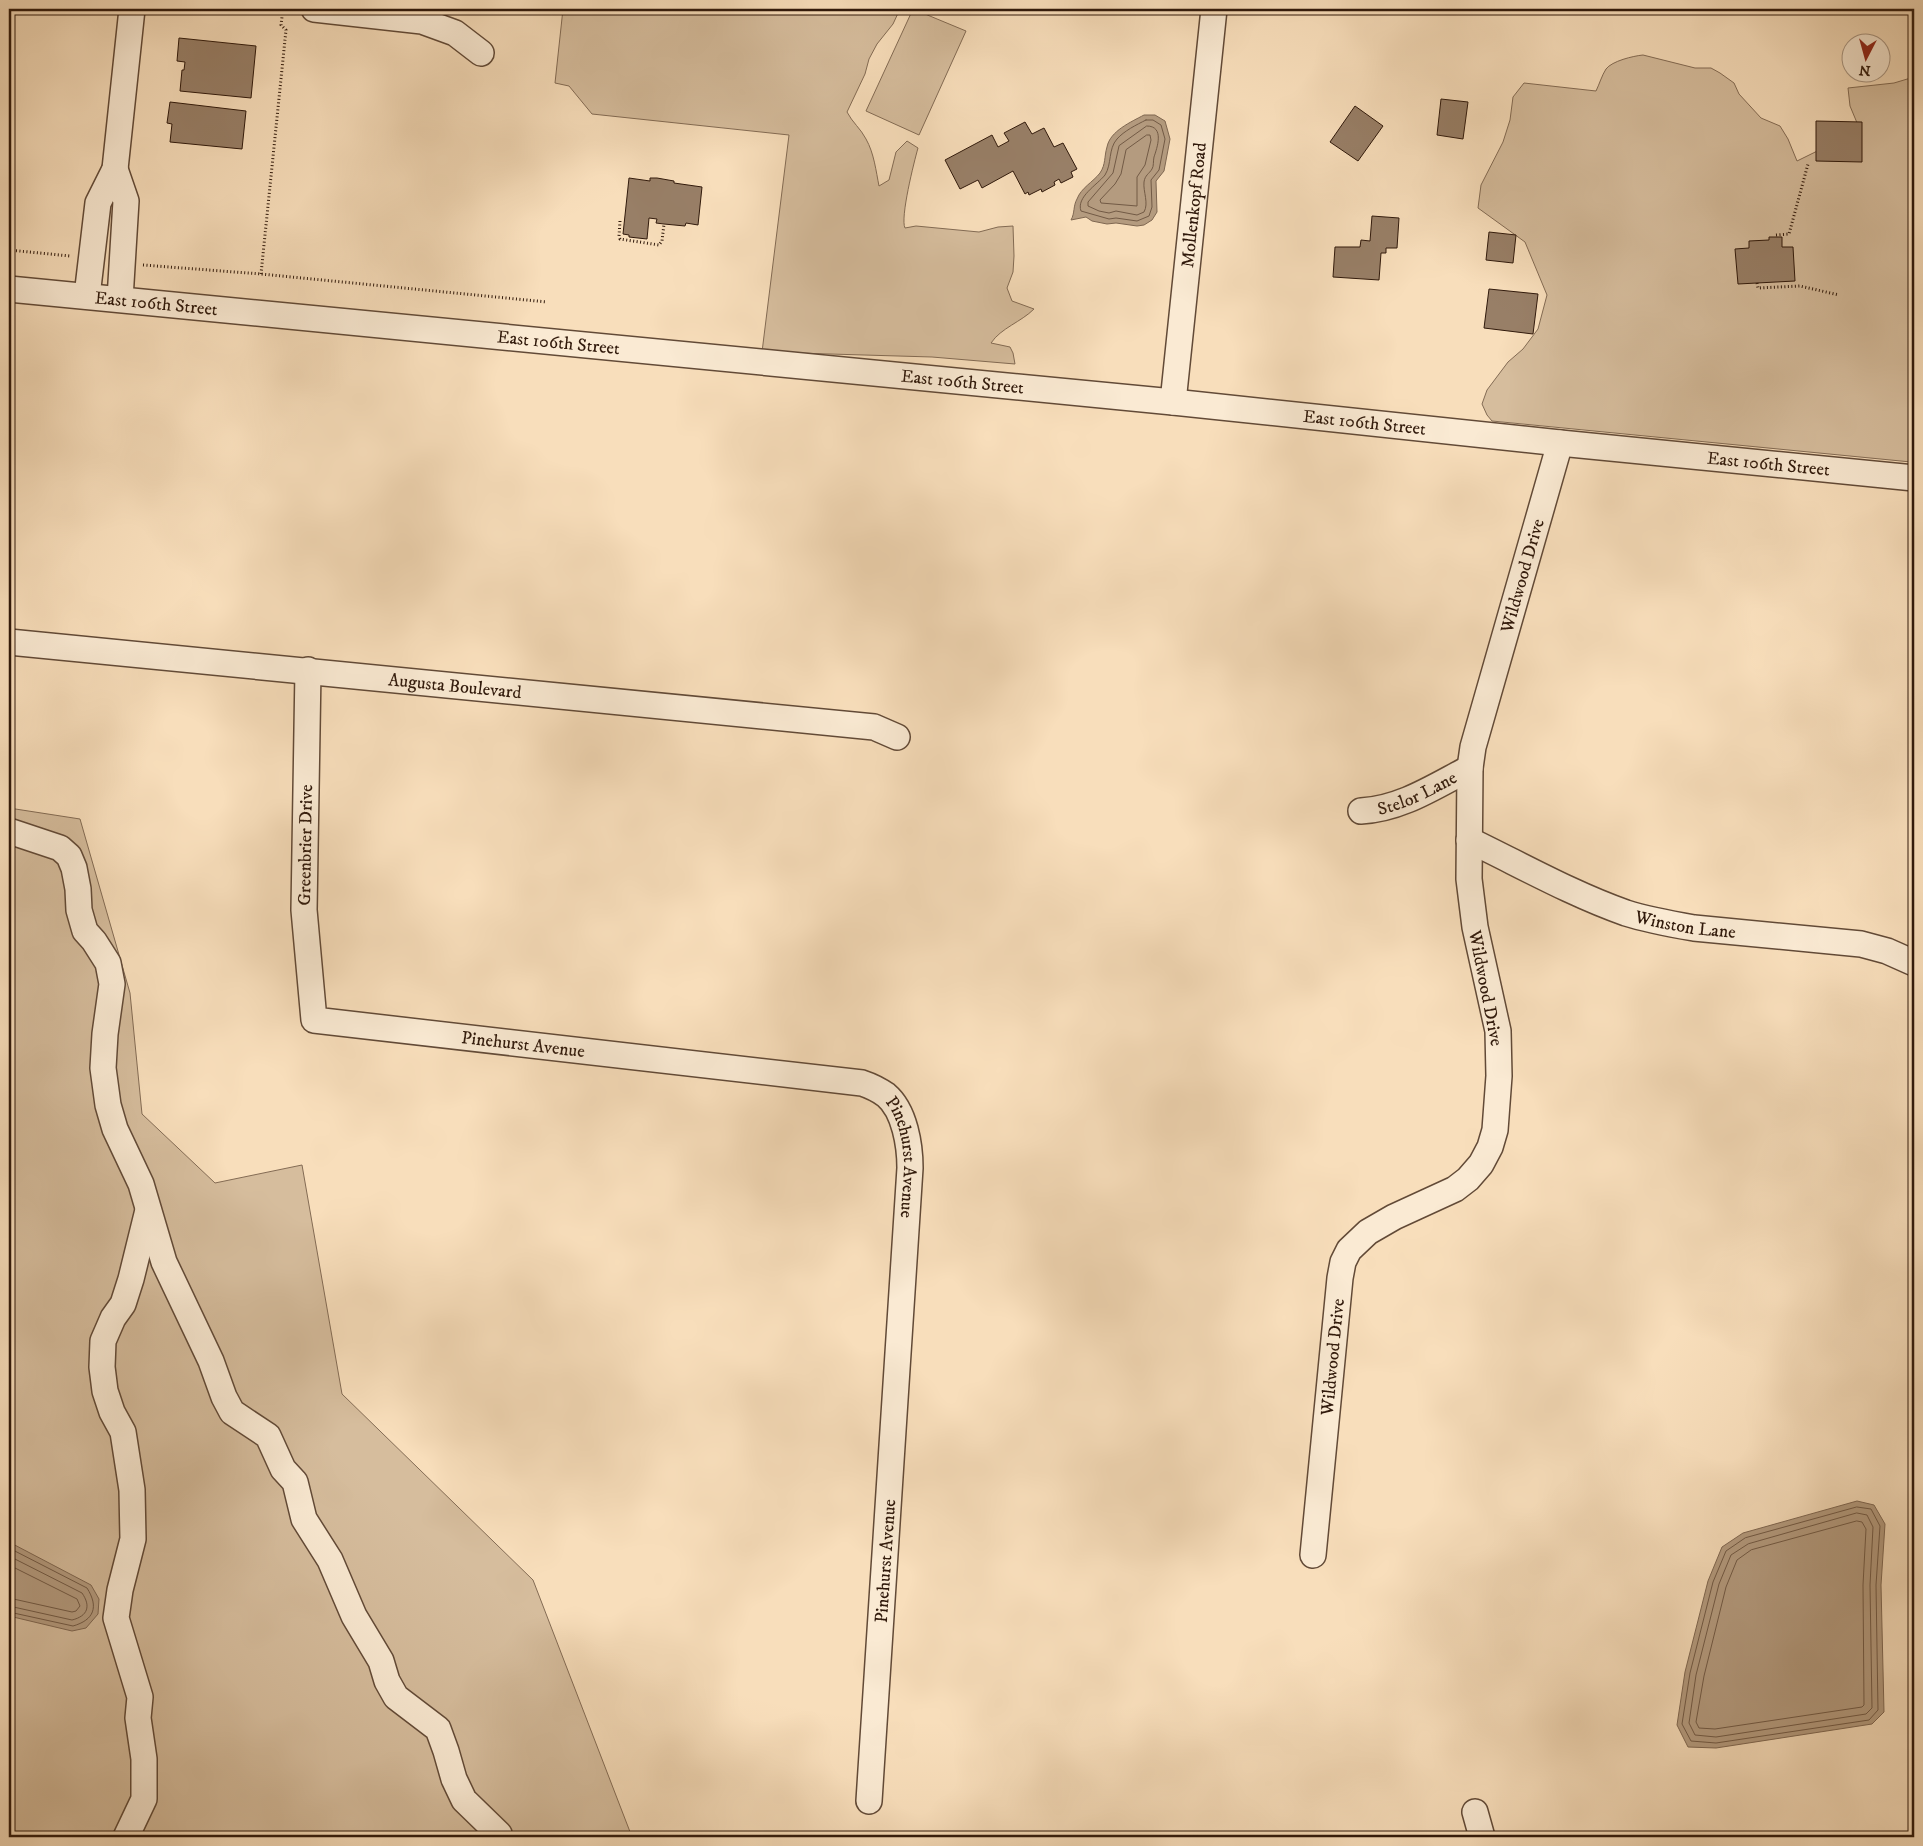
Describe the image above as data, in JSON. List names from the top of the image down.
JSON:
{
  "streets": {
    "street": [
      "Mollenkopf Road",
      "East 106th Street",
      "Wildwood Drive",
      "Augusta Boulevard",
      "Stelor Lane",
      "Greenbrier Drive",
      "Winston Lane",
      "Pinehurst Avenue"
    ]
  },
  "crossings": [
    ["Mollenkopf Road", "East 106th Street"],
    ["East 106th Street", "Wildwood Drive"],
    ["Wildwood Drive", "Stelor Lane"],
    ["Wildwood Drive", "Winston Lane"],
    ["Augusta Boulevard", "Greenbrier Drive"],
    ["Greenbrier Drive", "Pinehurst Avenue"]
  ],
  "north": "bottom"
}
